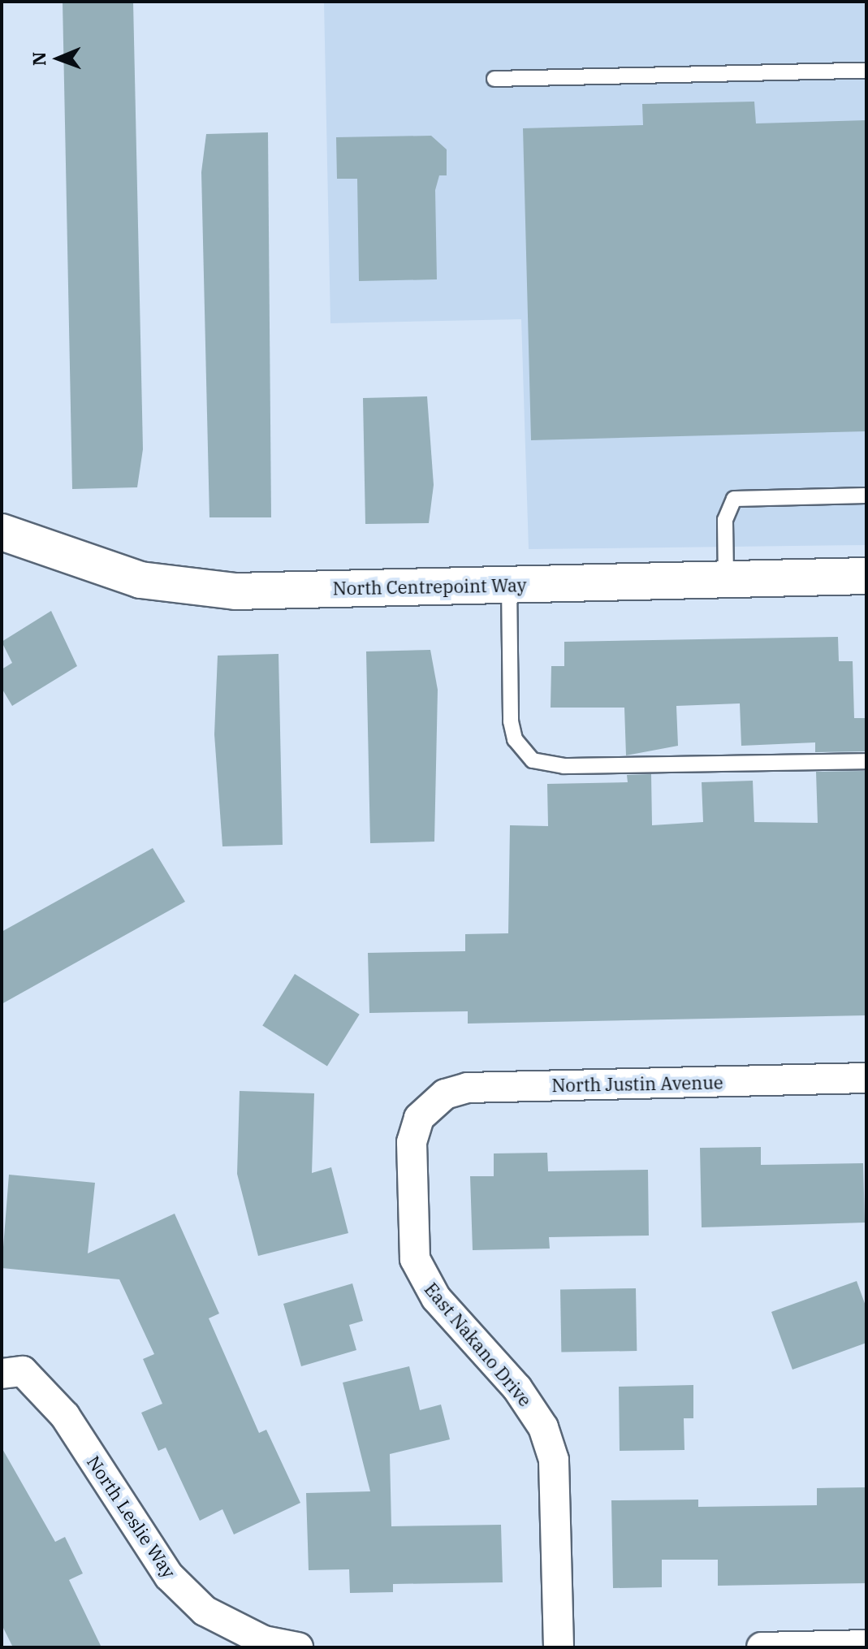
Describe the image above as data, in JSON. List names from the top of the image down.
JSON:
{
  "streets": {
    "street": [
      "North Centrepoint Way",
      "North Justin Avenue",
      "East Nakano Drive",
      "North Leslie Way"
    ]
  },
  "crossings": [
    ["North Justin Avenue", "East Nakano Drive"]
  ],
  "north": "left"
}
